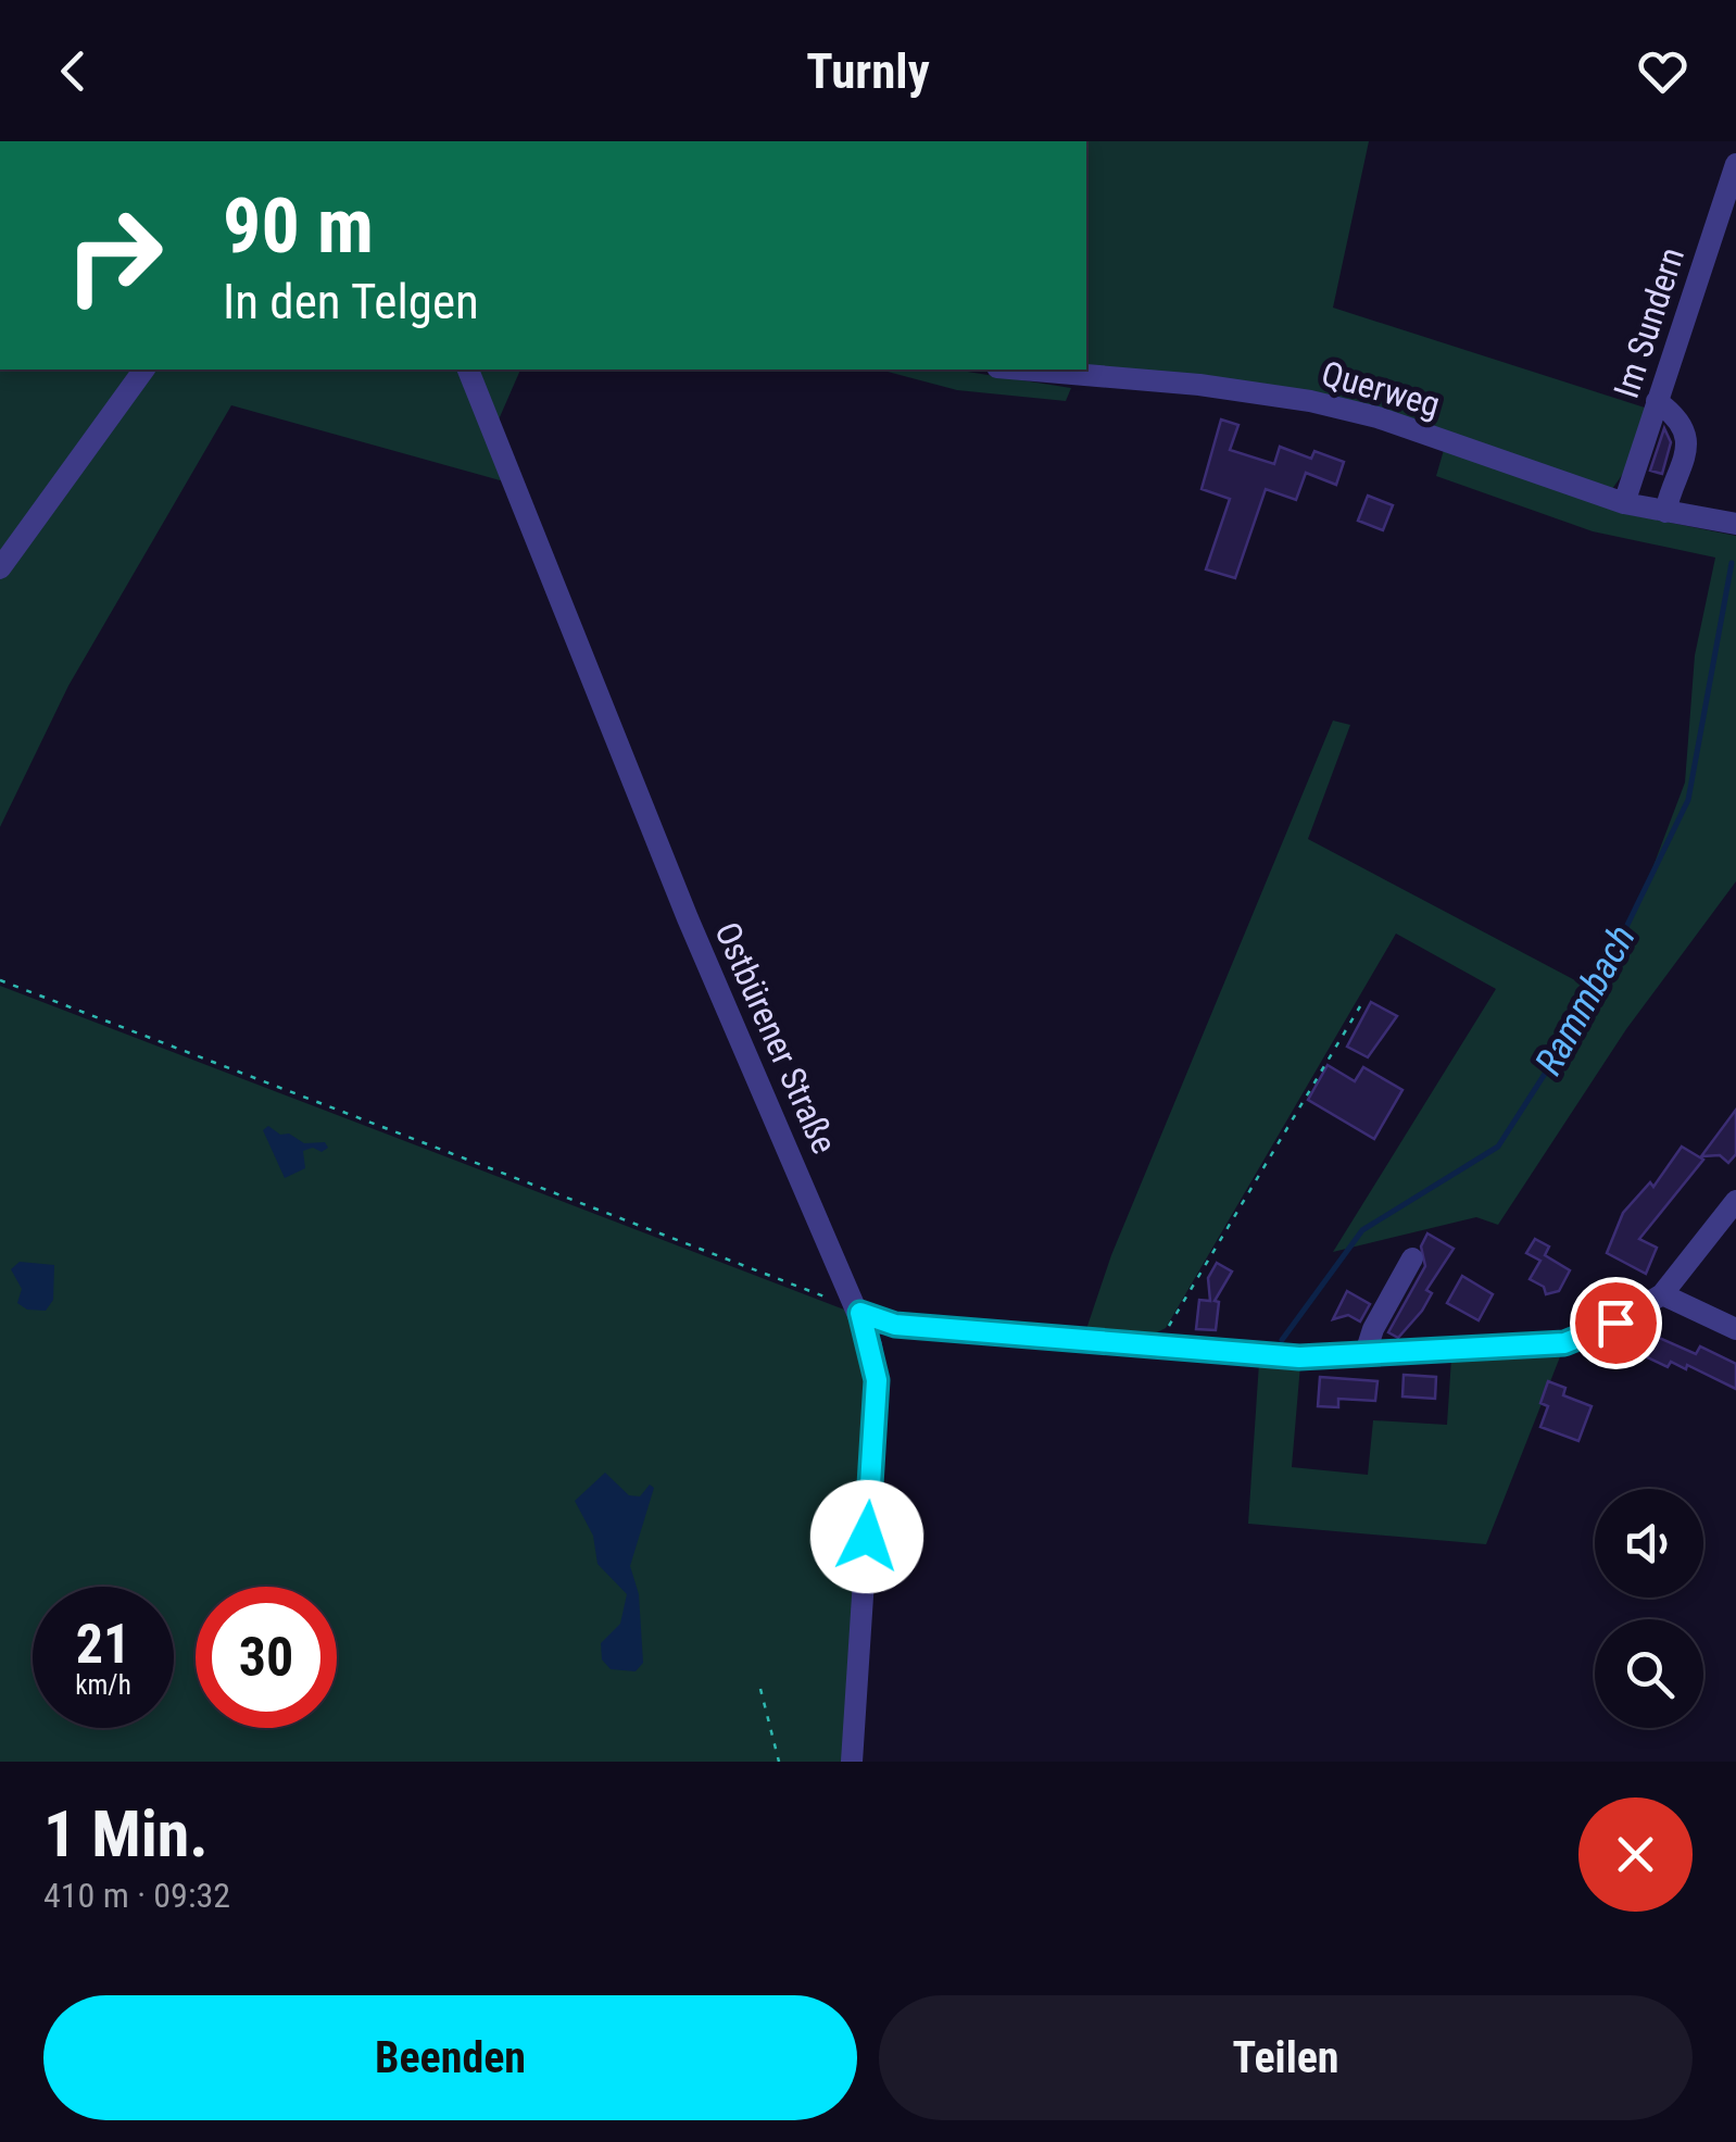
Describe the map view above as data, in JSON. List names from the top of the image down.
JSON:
{
  "streets": {
    "street": ["Im Sundern", "Querweg", "Ostbürener Straße"]
  },
  "crossings": [
    ["Im Sundern", "Querweg"]
  ],
  "water": ["Rammbach"],
  "page": {
    "header": "Turnly",
    "turn": ["90 m", "In den Telgen"],
    "speed": "21 km/h",
    "limit": "30",
    "heading": ["1 Min.", "410 m · 09:32"],
    "buttons": ["Beenden", "Teilen"]
  }
}
